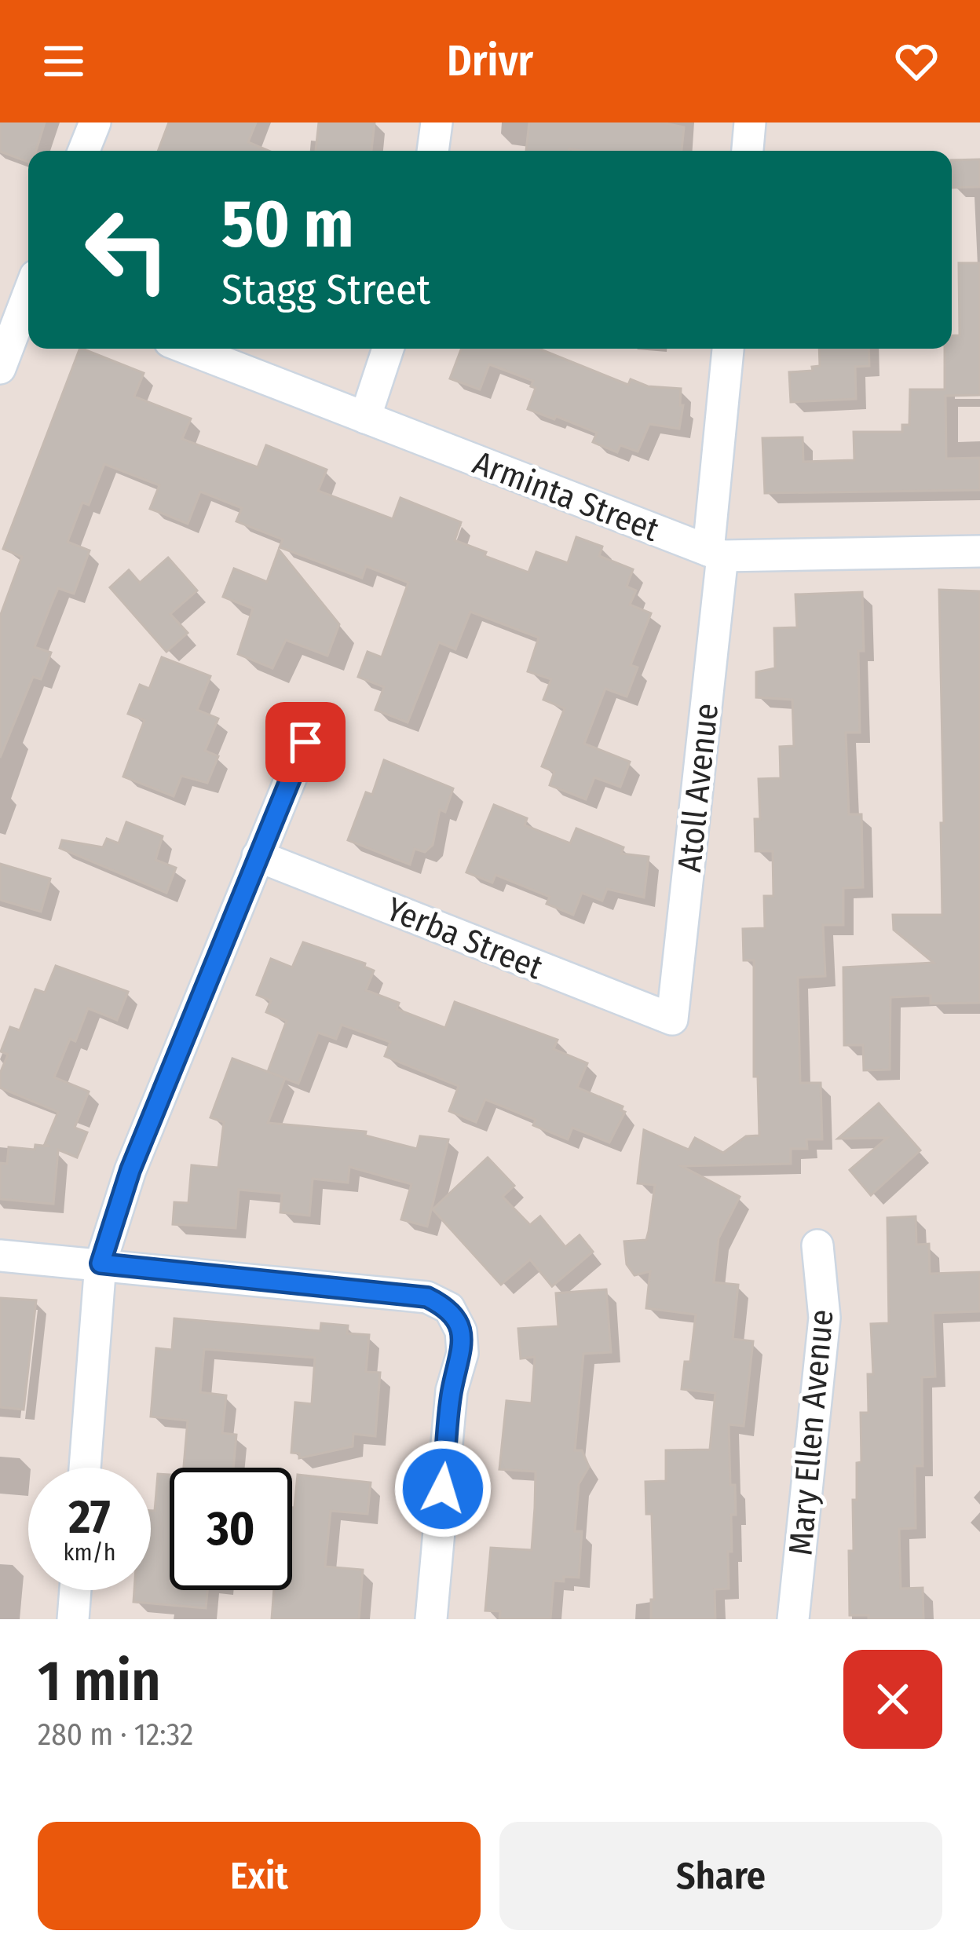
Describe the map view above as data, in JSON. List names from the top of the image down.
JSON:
{
  "streets": {
    "street": [
      "Arminta Street",
      "Atoll Avenue",
      "Yerba Street",
      "Mary Ellen Avenue"
    ]
  },
  "crossings": [
    ["Arminta Street", "Atoll Avenue"],
    ["Atoll Avenue", "Yerba Street"]
  ],
  "page": {
    "header": "Drivr",
    "turn": ["50 m", "Stagg Street"],
    "speed": "27 km/h",
    "limit": "30",
    "heading": ["1 min", "280 m · 12:32"],
    "buttons": ["Exit", "Share"]
  }
}
